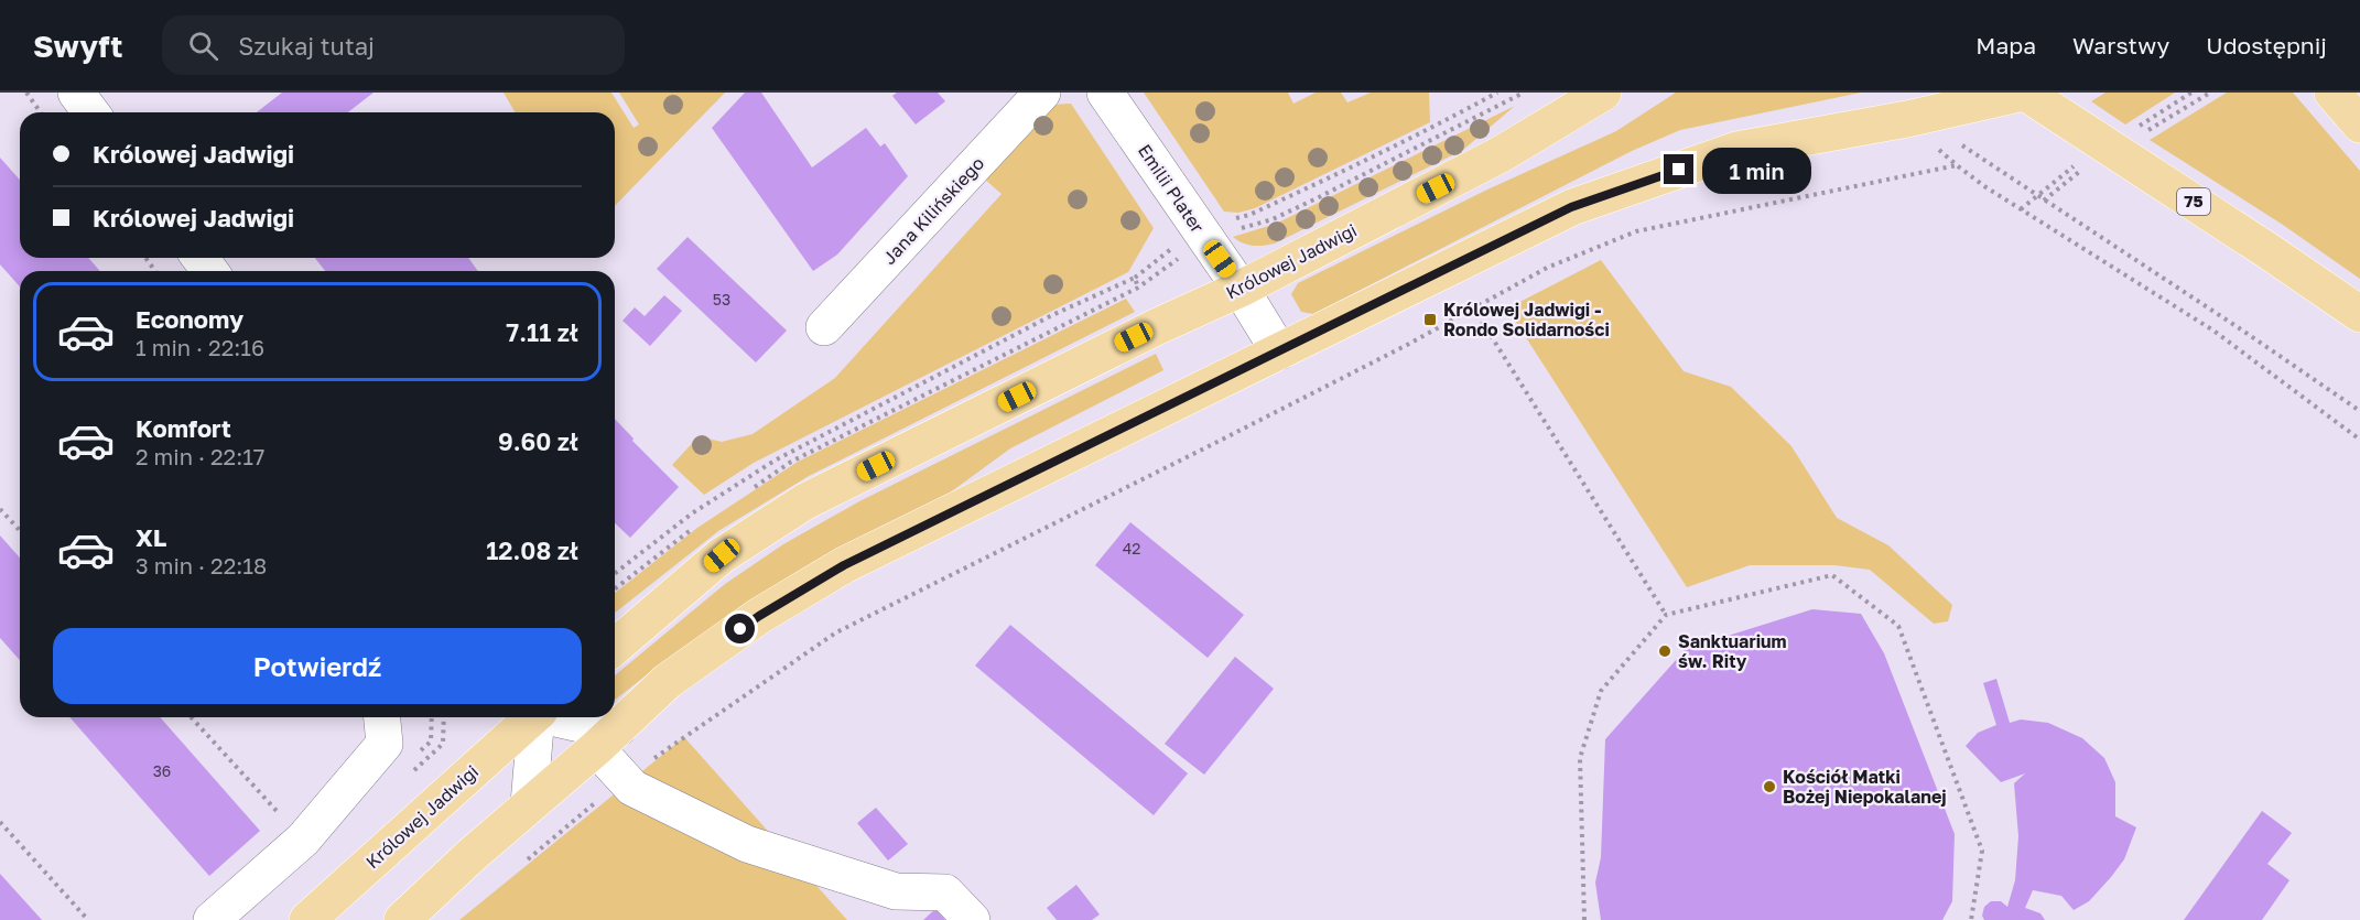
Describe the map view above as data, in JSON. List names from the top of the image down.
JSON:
{
  "streets": {
    "main road": ["75", "Królowej Jadwigi"],
    "street": ["Emilii Plater", "Jana Kilińskiego"]
  },
  "crossings": [
    ["Emilii Plater", "Królowej Jadwigi"]
  ],
  "places": {
    "transit": ["Królowej Jadwigi - Rondo Solidarności"],
    "other": ["Sanktuarium św. Rity", "Kościół Matki Bożej Niepokalanej"]
  },
  "house_numbers": ["53", "42", "36"],
  "page": {
    "header": "Swyft",
    "search": "Szukaj tutaj",
    "nav": ["Mapa", "Warstwy", "Udostępnij"],
    "banner": ["Królowej Jadwigi", "Królowej Jadwigi"],
    "bubble": "1 min",
    "list": [
      {
        "name": "Economy",
        "note": "1 min · 22:16",
        "value": "7.11 zł"
      },
      {
        "name": "Komfort",
        "note": "2 min · 22:17",
        "value": "9.60 zł"
      },
      {
        "name": "XL",
        "note": "3 min · 22:18",
        "value": "12.08 zł"
      }
    ],
    "buttons": "Potwierdź"
  }
}
